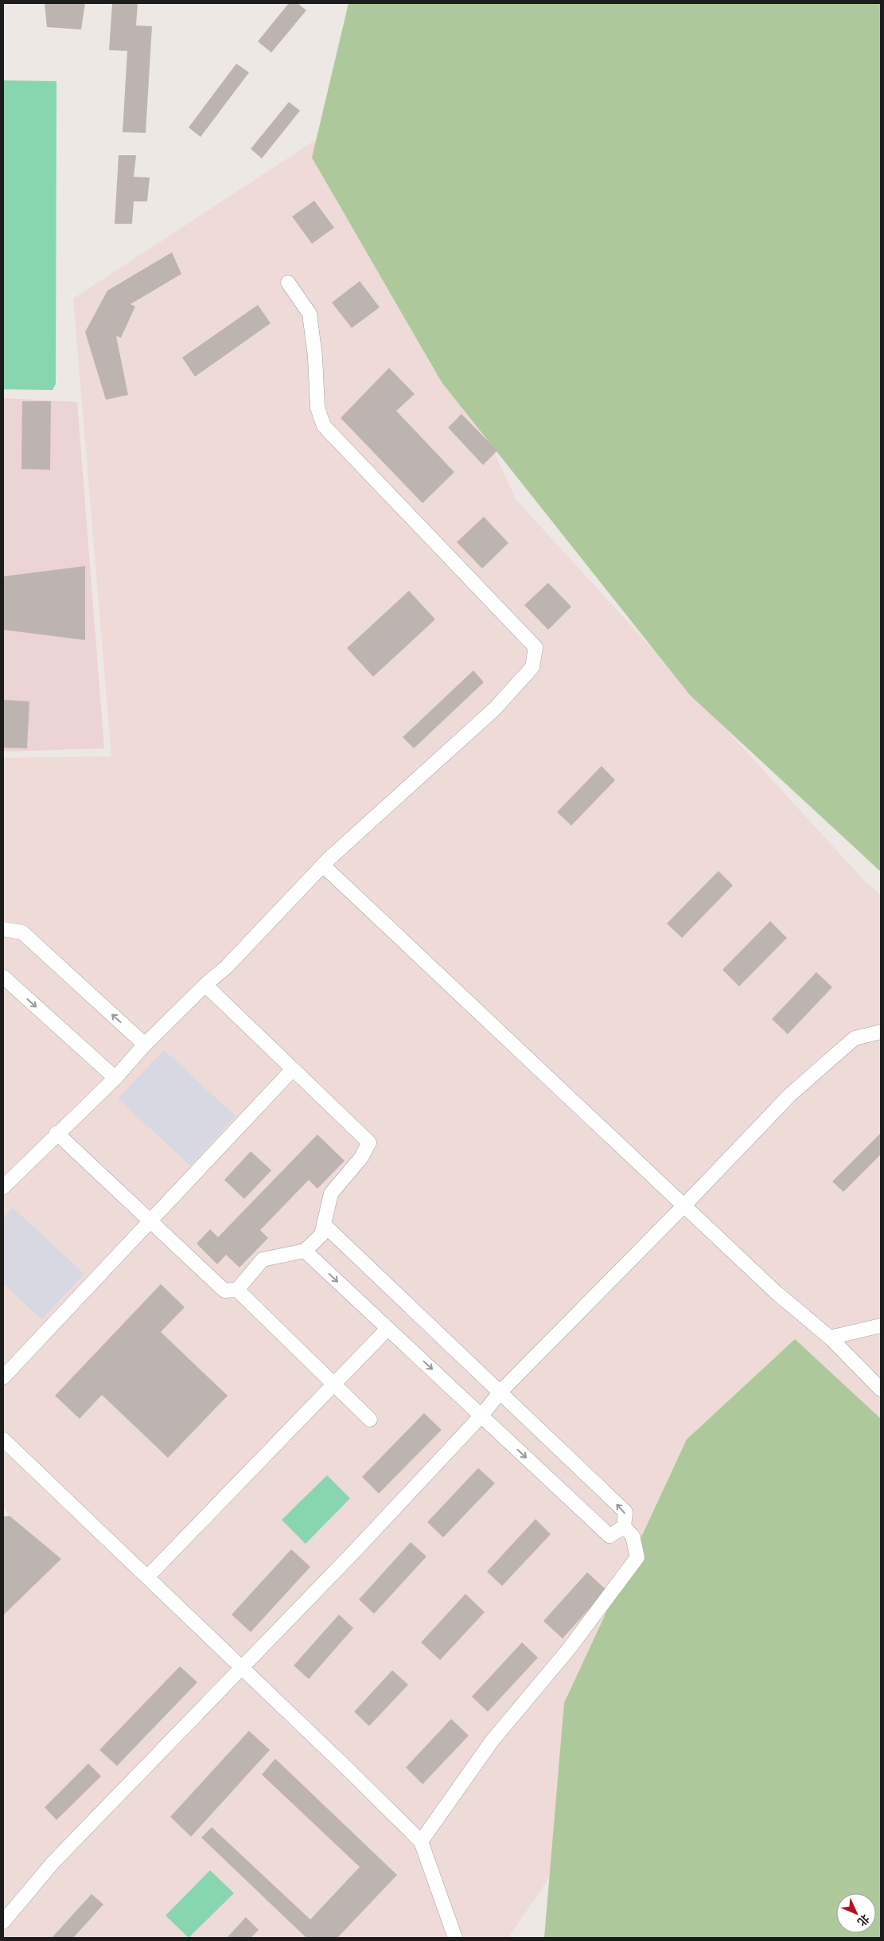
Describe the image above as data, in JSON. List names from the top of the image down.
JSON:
{
  "north": "bottom right"
}
